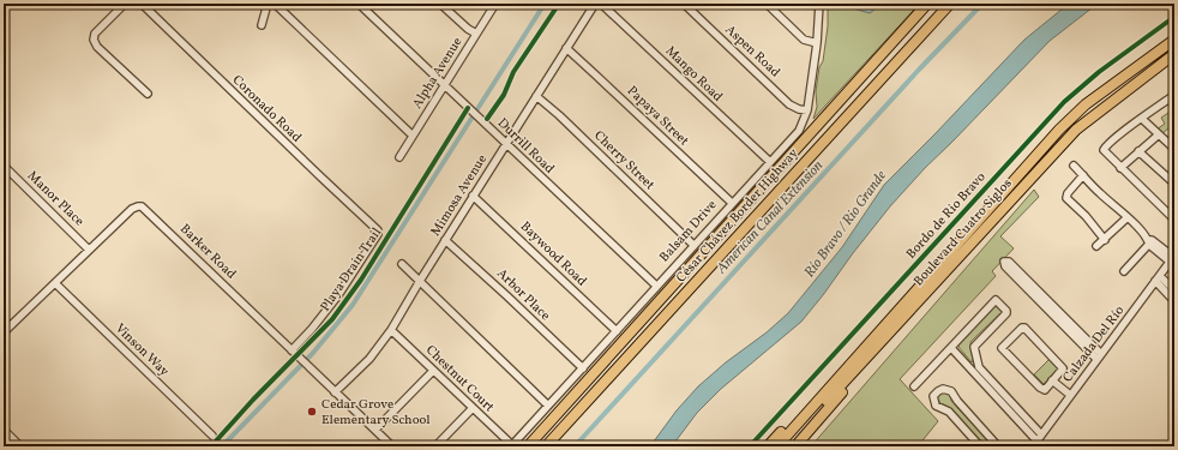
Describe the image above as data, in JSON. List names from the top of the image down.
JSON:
{
  "streets": {
    "highway": ["César Chávez Border Highway", "Boulevard Cuatro Siglos"],
    "street": [
      "Aspen Road",
      "Alpha Avenue",
      "Mango Road",
      "Coronado Road",
      "Papaya Street",
      "Durrill Road",
      "Cherry Street",
      "Mimosa Avenue",
      "Manor Place",
      "Balsam Drive",
      "Barker Road",
      "Baywood Road",
      "Arbor Place",
      "Calzada Del Río",
      "Vinson Way",
      "Chestnut Court"
    ],
    "cycle path": ["Bordo de Rio Bravo", "Playa Drain Trail"]
  },
  "crossings": [
    ["Aspen Road", "Balsam Drive"],
    ["Alpha Avenue", "Durrill Road"],
    ["Mango Road", "Balsam Drive"],
    ["Coronado Road", "Barker Road"],
    ["Papaya Street", "Mimosa Avenue"],
    ["Papaya Street", "Balsam Drive"],
    ["Durrill Road", "Mimosa Avenue"],
    ["Durrill Road", "Balsam Drive"],
    ["Cherry Street", "Mimosa Avenue"],
    ["Cherry Street", "Balsam Drive"],
    ["Mimosa Avenue", "Barker Road"],
    ["Mimosa Avenue", "Baywood Road"],
    ["Mimosa Avenue", "Arbor Place"],
    ["Mimosa Avenue", "Chestnut Court"],
    ["Manor Place", "Barker Road"],
    ["Balsam Drive", "Baywood Road"],
    ["Balsam Drive", "Arbor Place"],
    ["Balsam Drive", "Chestnut Court"],
    ["Barker Road", "Vinson Way"]
  ],
  "water": ["American Canal Extension", "Río Bravo / Rio Grande"],
  "places": ["Cedar Grove Elementary School"]
}
